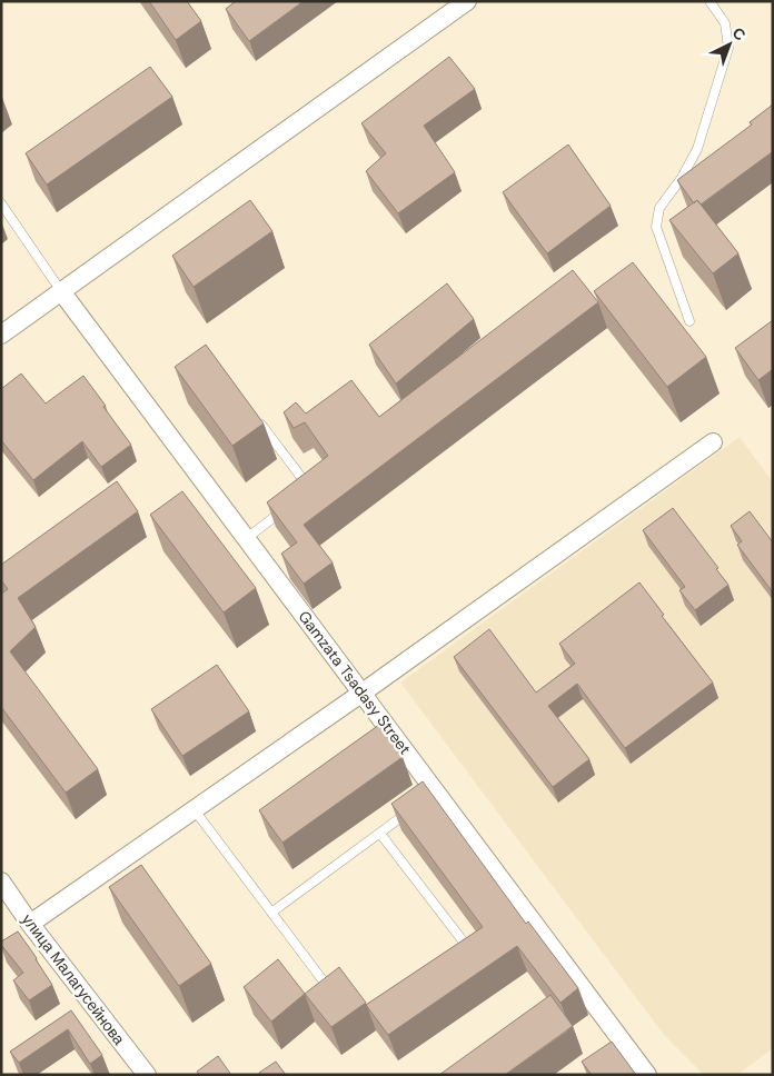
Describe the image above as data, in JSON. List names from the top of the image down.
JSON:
{
  "streets": {
    "street": ["Gamzata Tsadasy Street", "улица Малагусейнова"]
  },
  "north": "top right"
}
